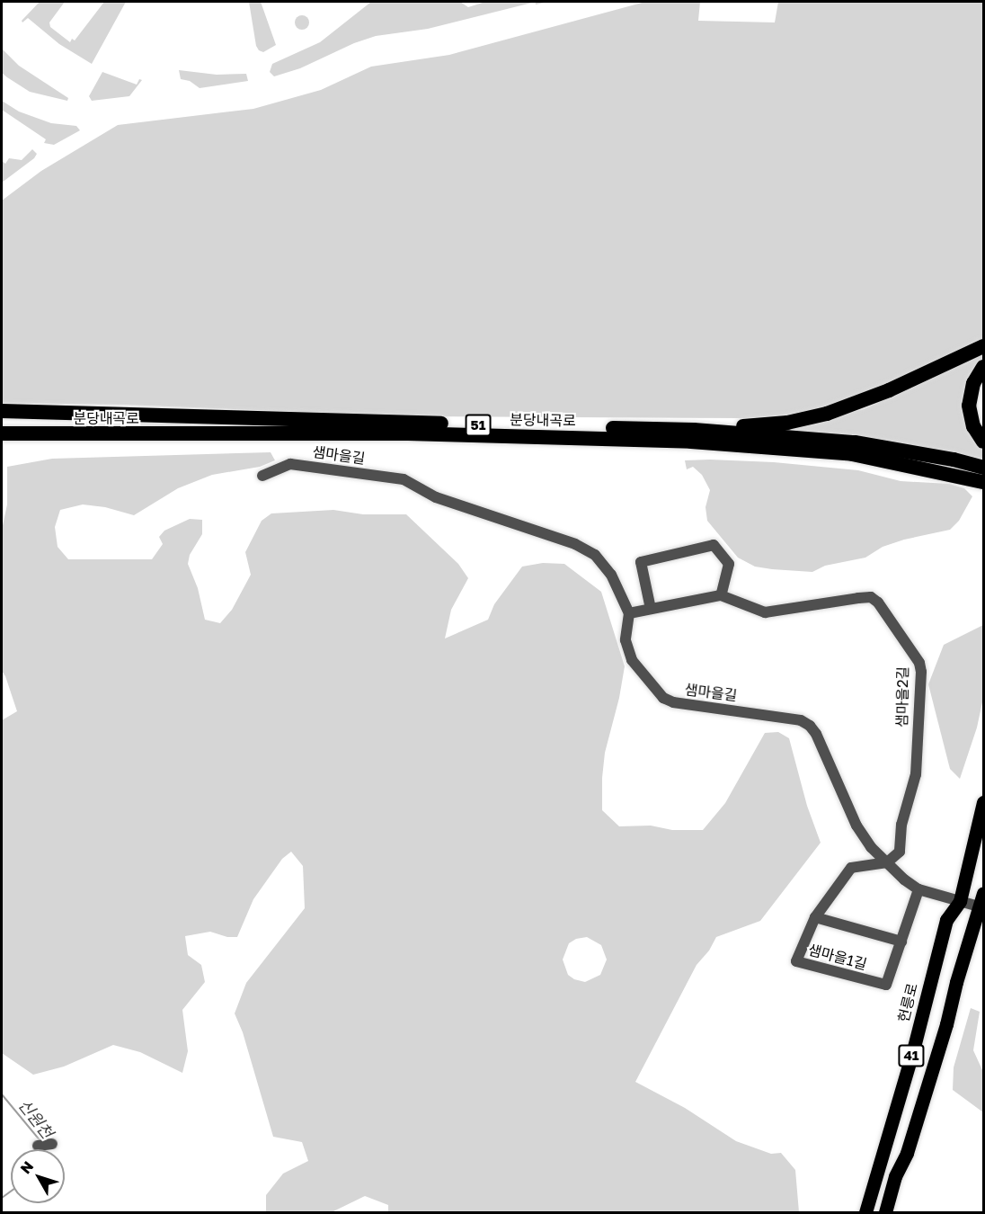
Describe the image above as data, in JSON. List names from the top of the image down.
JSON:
{
  "streets": {
    "highway": ["분당내곡로", "51"],
    "main road": ["헌릉로", "41"],
    "street": ["샘마을길", "샘마을2길", "샘마을1길"]
  },
  "crossings": [
    ["샘마을길", "샘마을2길"],
    ["샘마을길", "샘마을1길"],
    ["샘마을길", "헌릉로"],
    ["샘마을길", "41"],
    ["샘마을2길", "샘마을1길"]
  ],
  "water": ["신원천"],
  "north": "top left"
}
